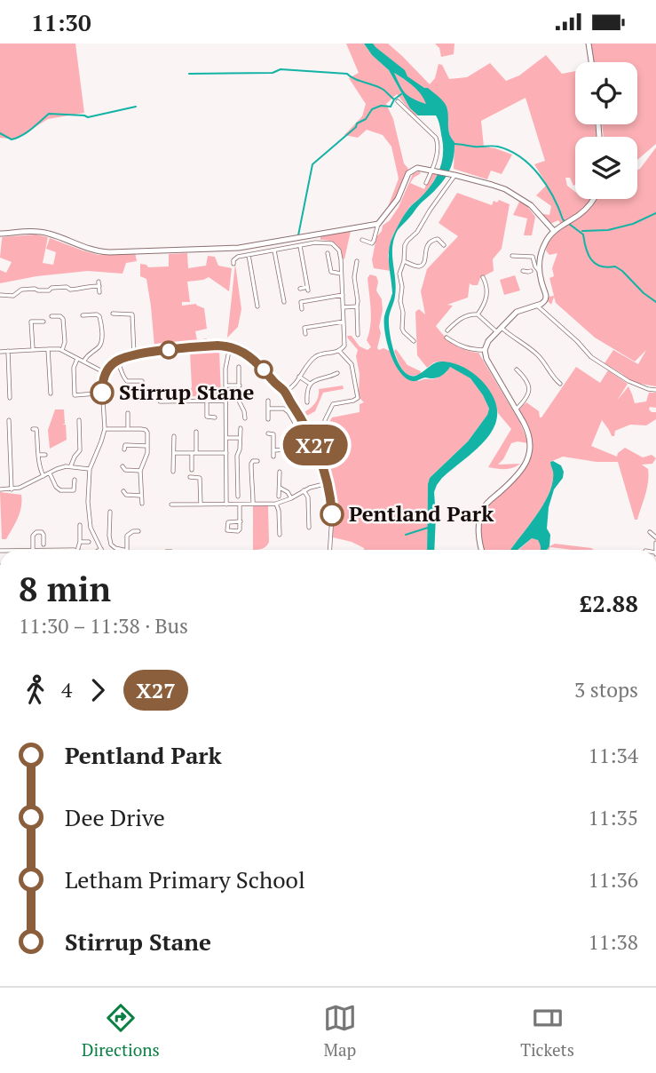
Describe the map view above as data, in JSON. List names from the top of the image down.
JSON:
{
  "places": ["Stirrup Stane", "Pentland Park"],
  "lines": ["bus line X27"],
  "page": {
    "status": "11:30",
    "on_map": "X27",
    "heading": ["8 min", "11:30 – 11:38 · Bus", "£2.88"],
    "legs": ["4", "X27", "3 stops"],
    "list": [
      {
        "name": "Pentland Park",
        "value": "11:34"
      },
      {
        "name": "Dee Drive",
        "value": "11:35"
      },
      {
        "name": "Letham Primary School",
        "value": "11:36"
      },
      {
        "name": "Stirrup Stane",
        "value": "11:38"
      }
    ],
    "tabs": ["Directions", "Map", "Tickets"]
  }
}
